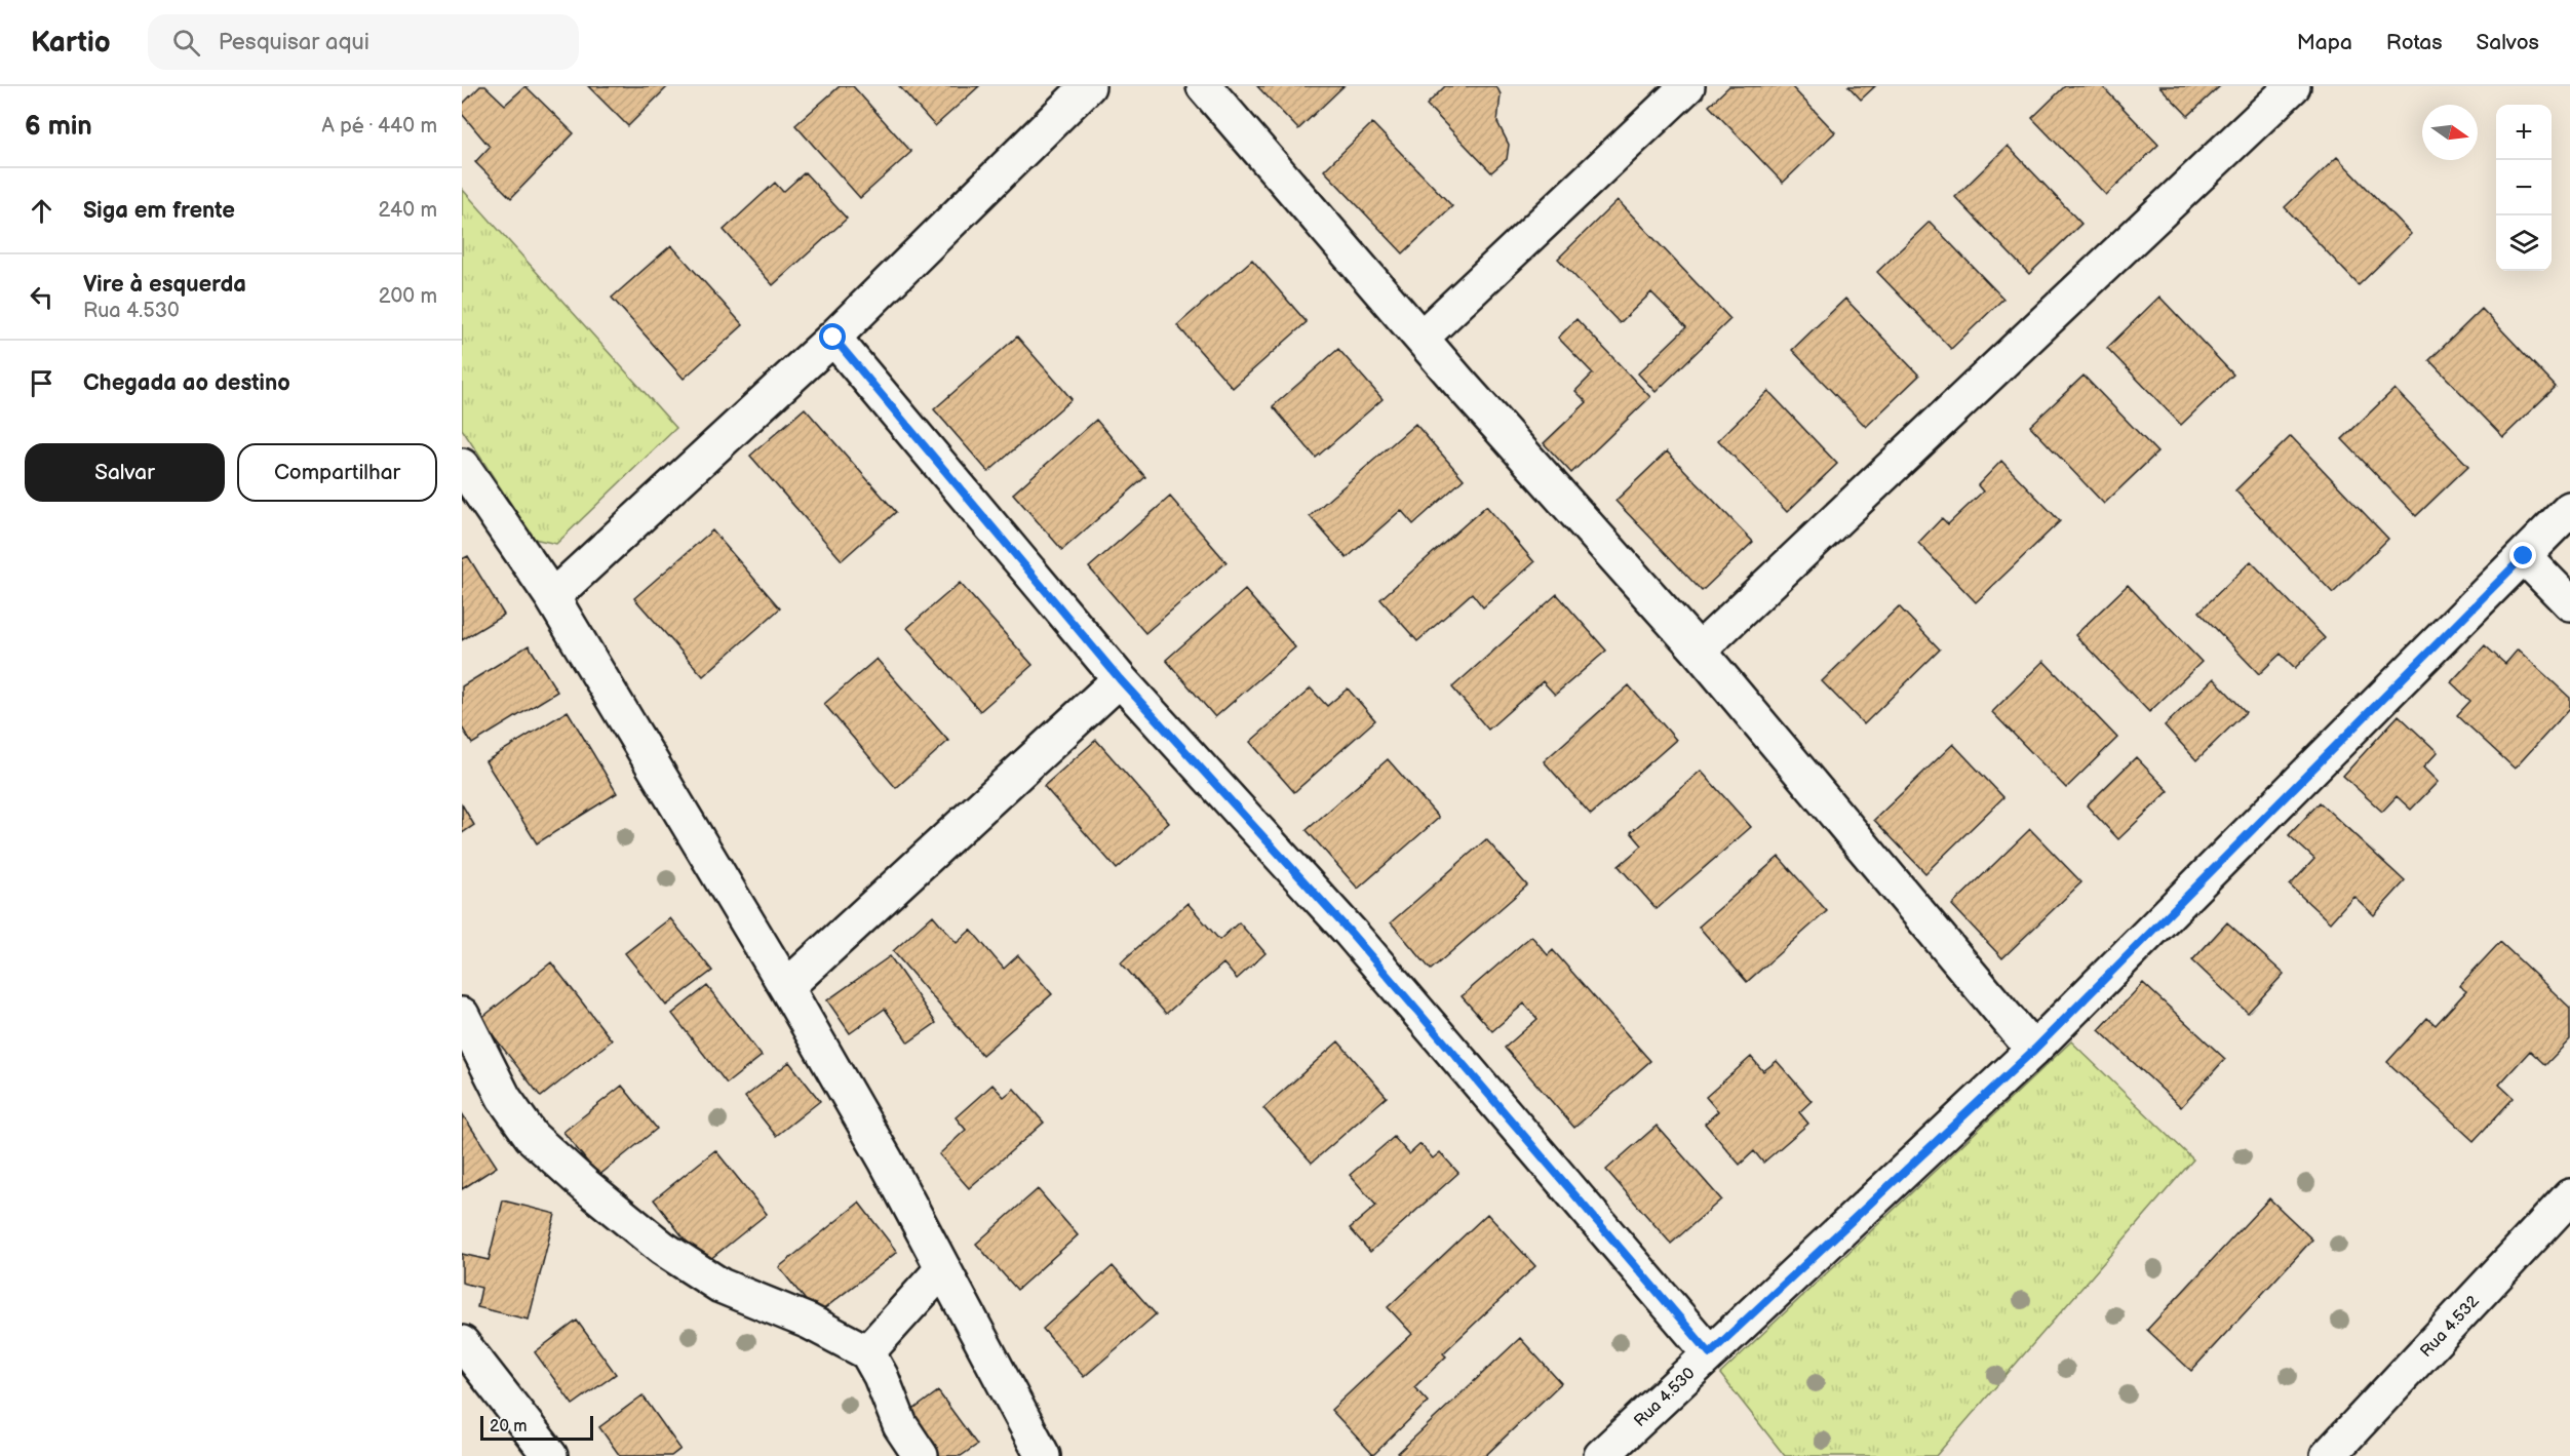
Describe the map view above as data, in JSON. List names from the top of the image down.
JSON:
{
  "streets": {
    "street": ["Rua 4.532", "Rua 4.530"]
  },
  "scale_bar": "20 m",
  "north": "right",
  "page": {
    "header": "Kartio",
    "search": "Pesquisar aqui",
    "nav": ["Mapa", "Rotas", "Salvos"],
    "heading": ["6 min", "A pé · 440 m"],
    "map_buttons": ["+", "−"],
    "list": [
      ["Siga em frente", "240 m"],
      ["Vire à esquerda", "Rua 4.530", "200 m"],
      "Chegada ao destino"
    ],
    "buttons": ["Salvar", "Compartilhar"],
    "scale": "20 m"
  }
}
